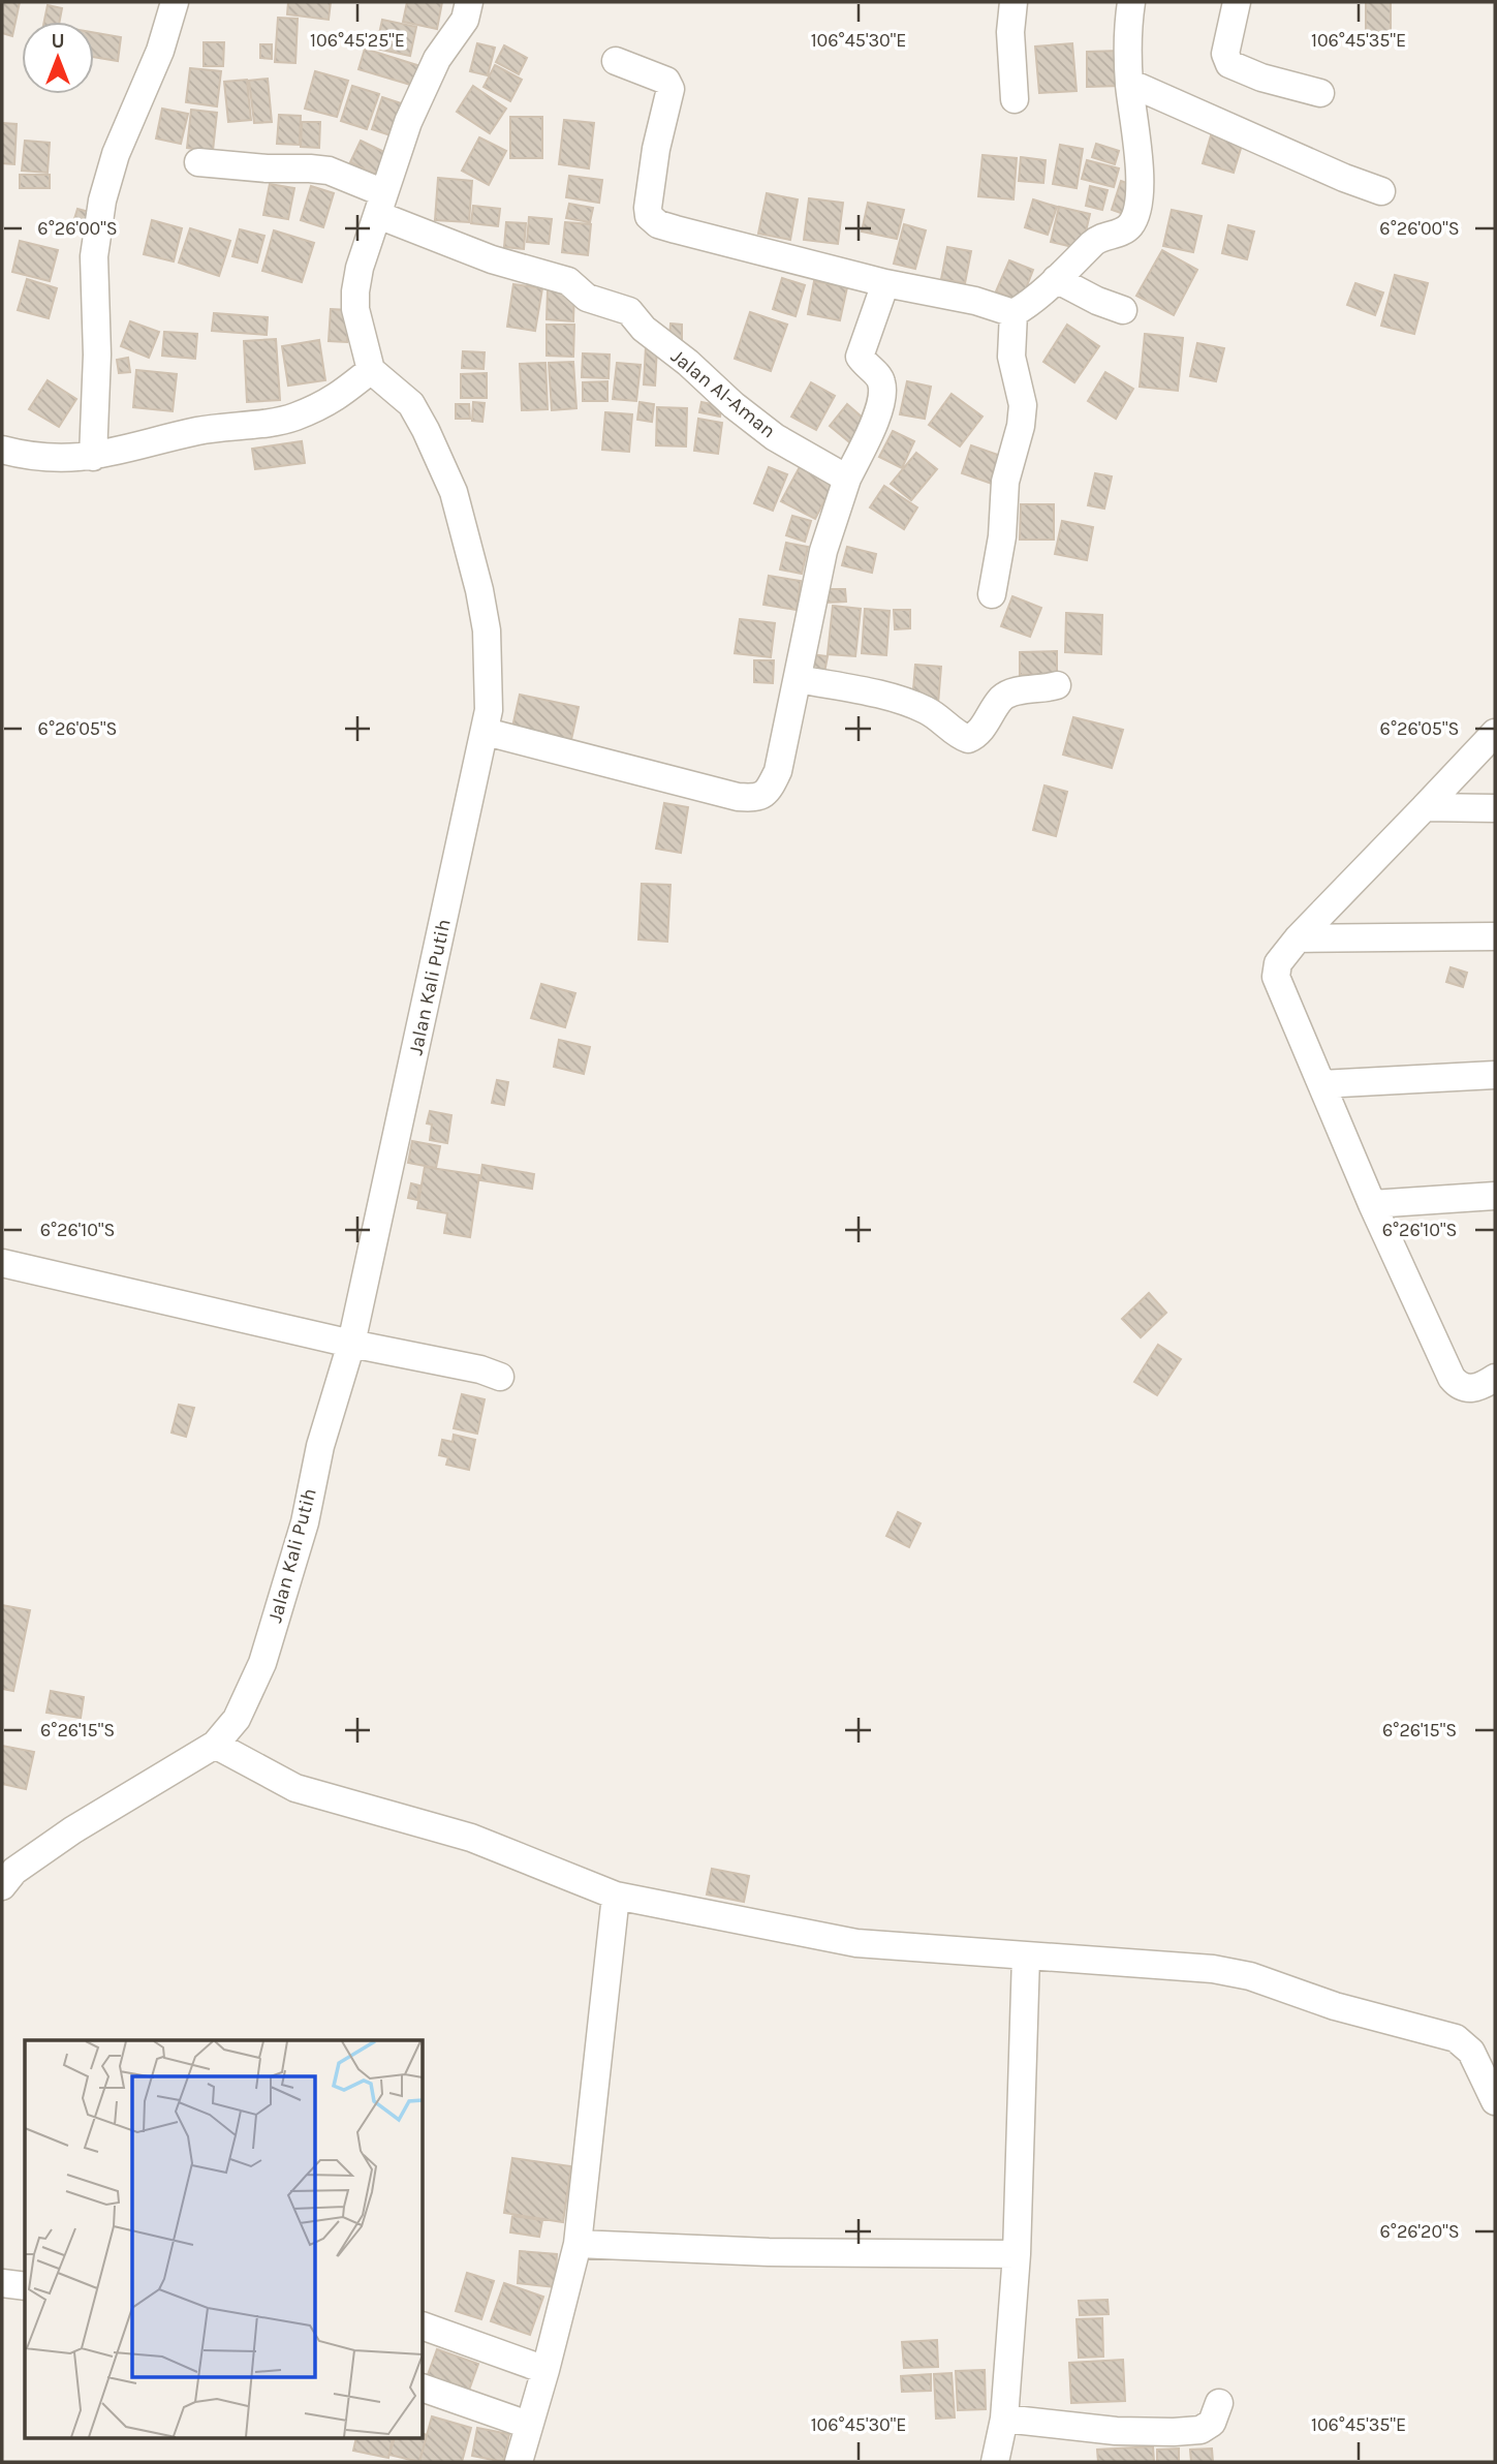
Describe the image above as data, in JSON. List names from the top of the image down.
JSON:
{
  "streets": {
    "street": ["Jalan Al-Aman", "Jalan Kali Putih"]
  },
  "north": "top",
  "coordinates": [
    "106°45'25\"E",
    "106°45'30\"E",
    "106°45'35\"E",
    "6°26'00\"S",
    "6°26'05\"S",
    "6°26'10\"S",
    "6°26'15\"S",
    "6°26'20\"S"
  ]
}
